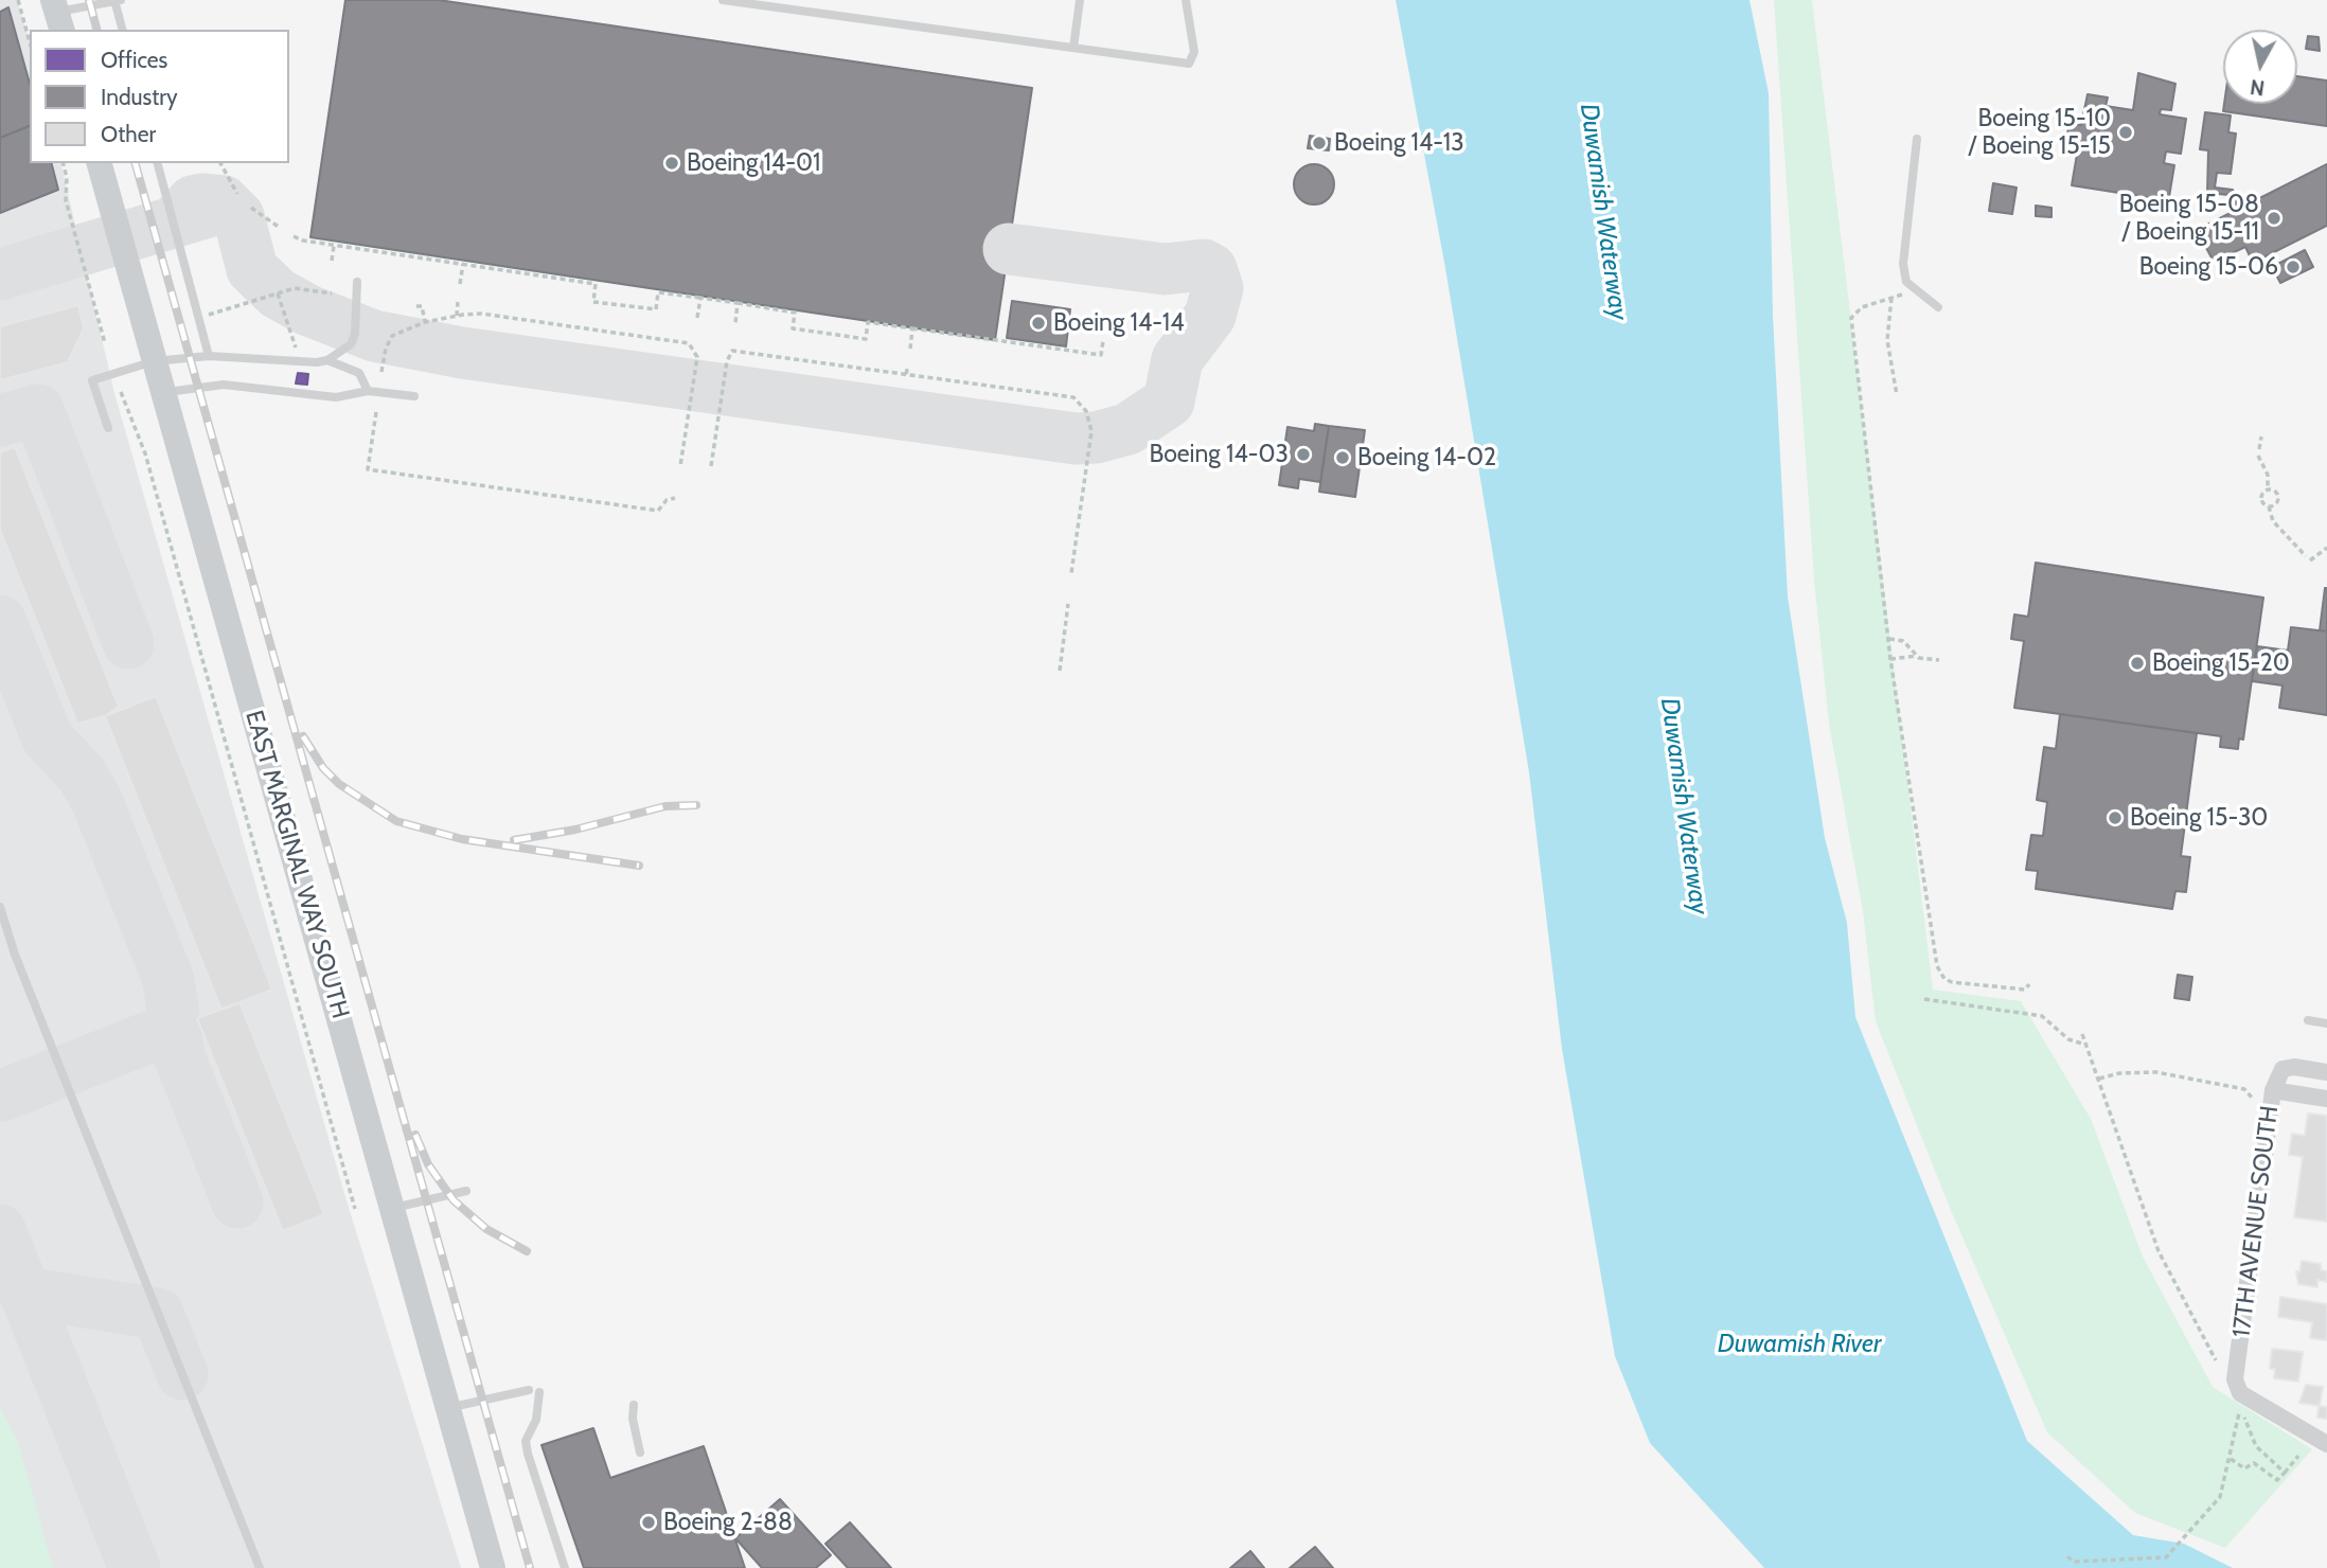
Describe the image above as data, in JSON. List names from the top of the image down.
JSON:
{
  "streets": {
    "main road": ["EAST MARGINAL WAY SOUTH"],
    "street": ["17TH AVENUE SOUTH"]
  },
  "water": ["Duwamish Waterway", "Duwamish River"],
  "places": [
    "Boeing 15-10 / Boeing 15-15",
    "Boeing 14-13",
    "Boeing 14-01",
    "Boeing 15-08 / Boeing 15-11",
    "Boeing 15-06",
    "Boeing 14-14",
    "Boeing 14-03",
    "Boeing 14-02",
    "Boeing 15-20",
    "Boeing 15-30",
    "Boeing 2-88"
  ],
  "legend": ["Offices", "Industry", "Other"],
  "north": "bottom"
}
